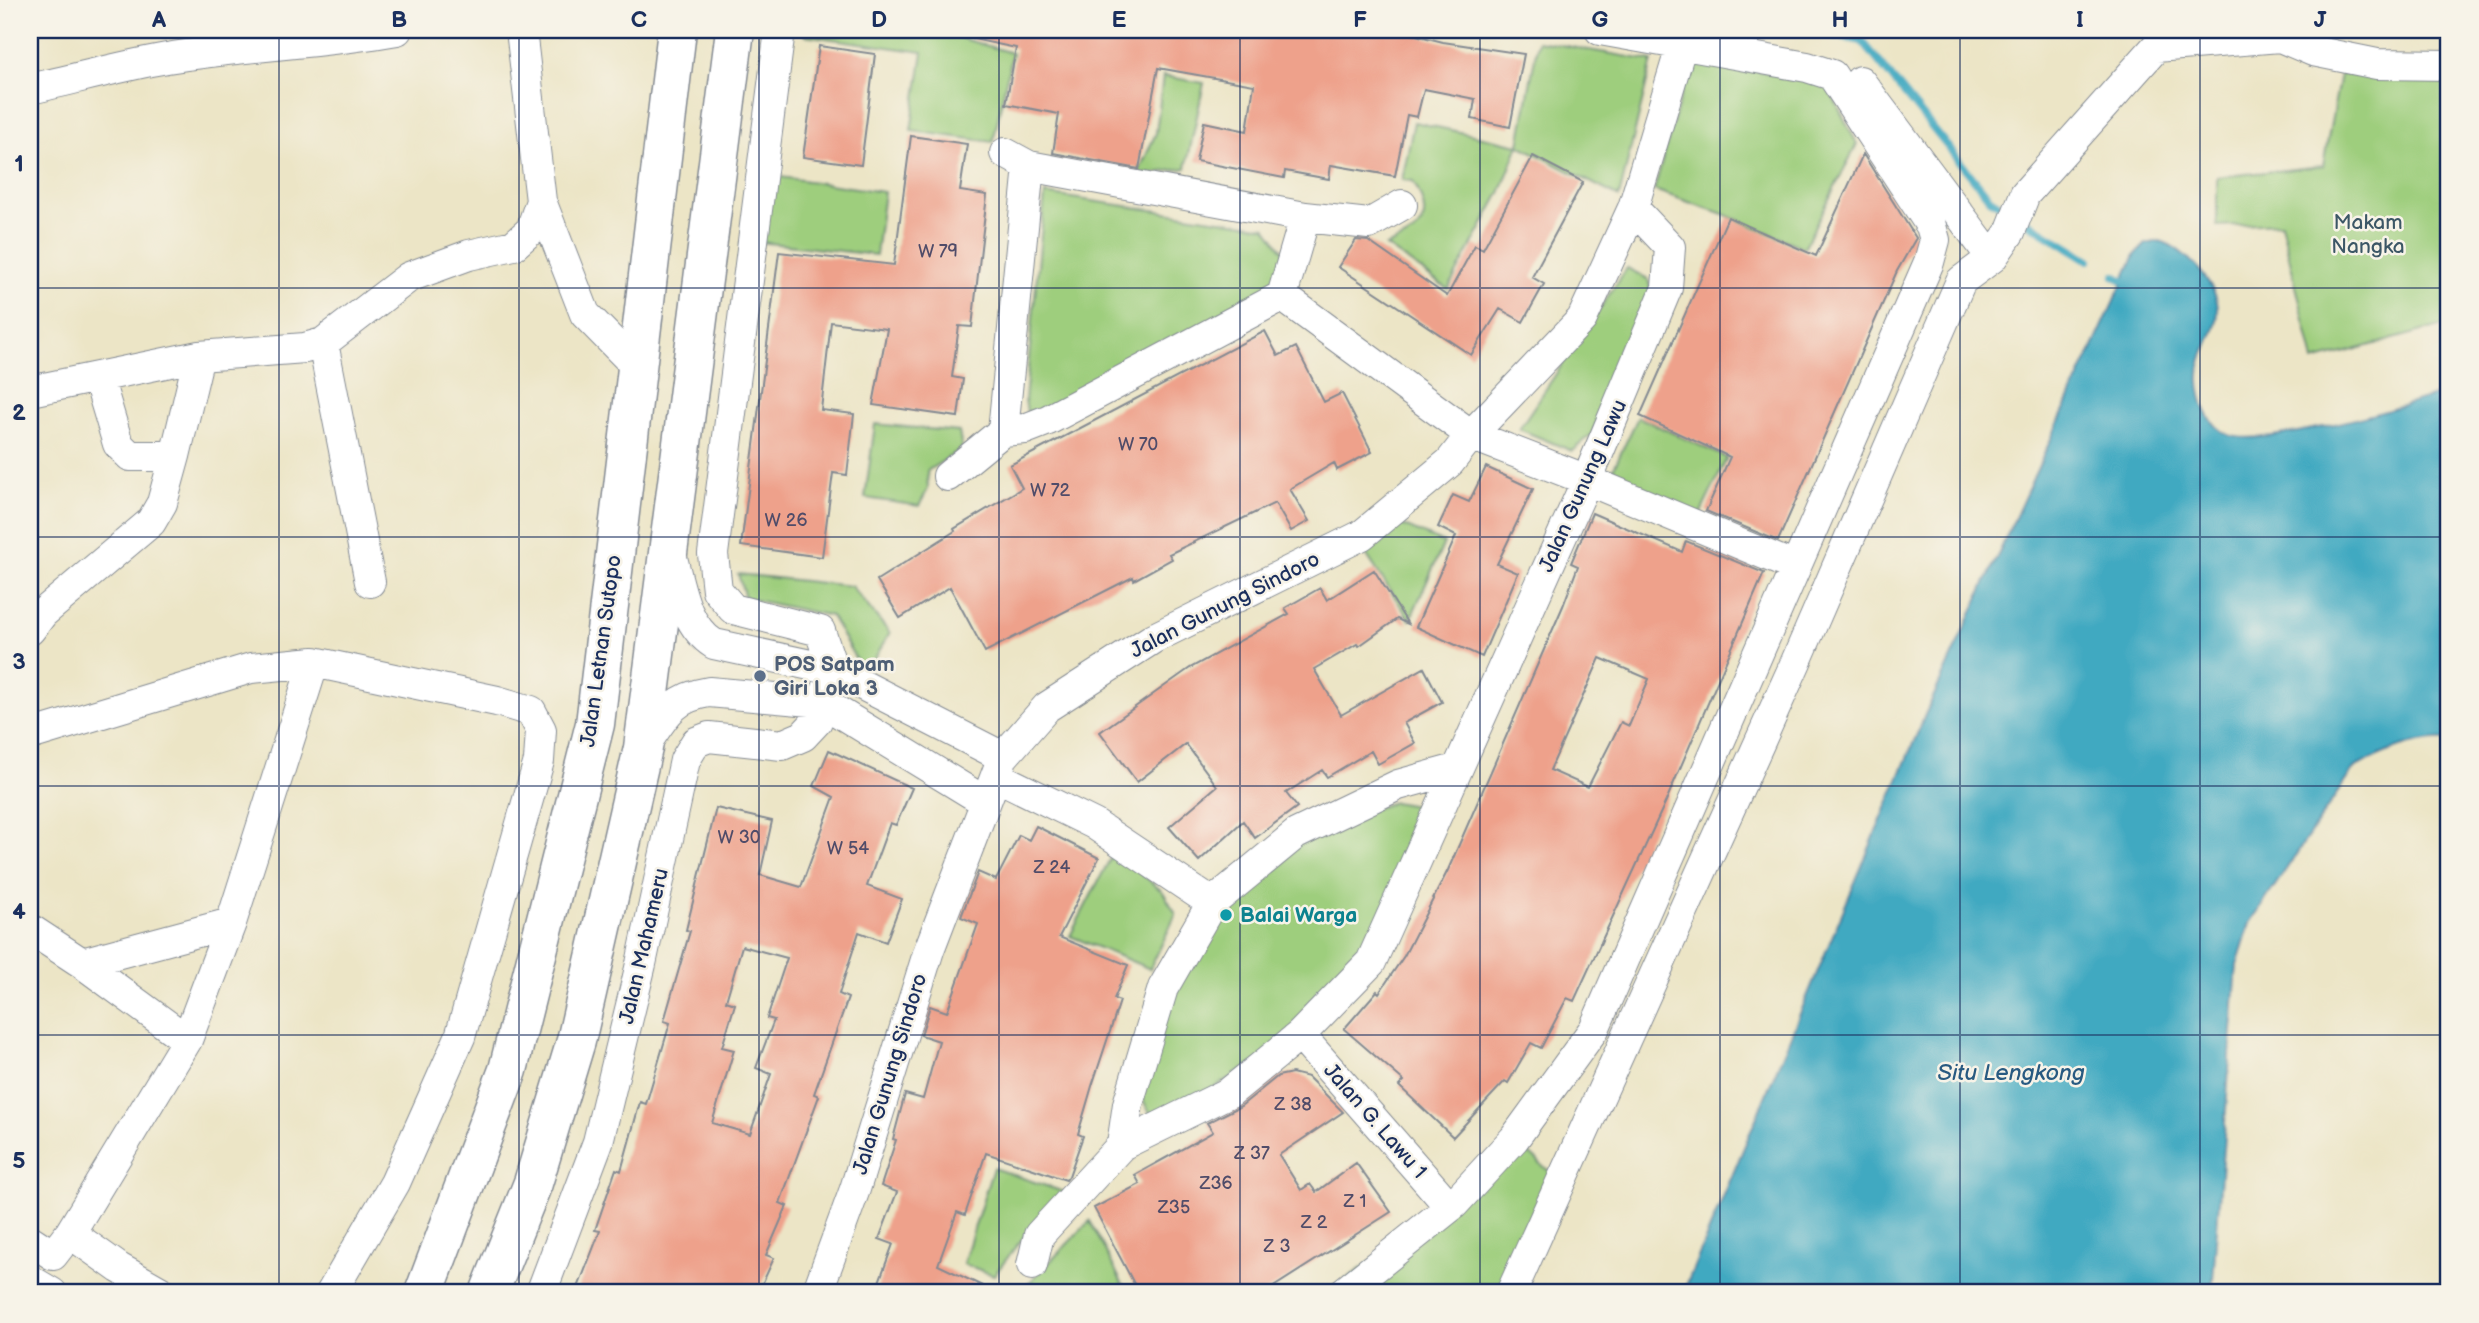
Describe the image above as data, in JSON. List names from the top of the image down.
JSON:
{
  "streets": {
    "main road": ["Jalan Letnan Sutopo"],
    "street": [
      "Jalan Gunung Lawu",
      "Jalan Gunung Sindoro",
      "Jalan Mahameru",
      "Jalan G. Lawu 1"
    ]
  },
  "crossings": [
    ["Jalan Gunung Lawu", "Jalan Gunung Sindoro"],
    ["Jalan Gunung Lawu", "Jalan G. Lawu 1"]
  ],
  "water": ["Situ Lengkong"],
  "parks": ["Makam Nangka"],
  "places": ["POS Satpam Giri Loka 3", "Balai Warga"],
  "house_numbers": [
    "W 79",
    "W 70",
    "W 72",
    "W 26",
    "W 30",
    "W 54",
    "Z 24",
    "Z 38",
    "Z 37",
    "Z36",
    "Z 1",
    "Z35",
    "Z 2",
    "Z 3"
  ],
  "grid": {
    "columns": [
      "A",
      "B",
      "C",
      "D",
      "E",
      "F",
      "G",
      "H",
      "I",
      "J"
    ],
    "rows": [
      "1",
      "2",
      "3",
      "4",
      "5"
    ]
  }
}
